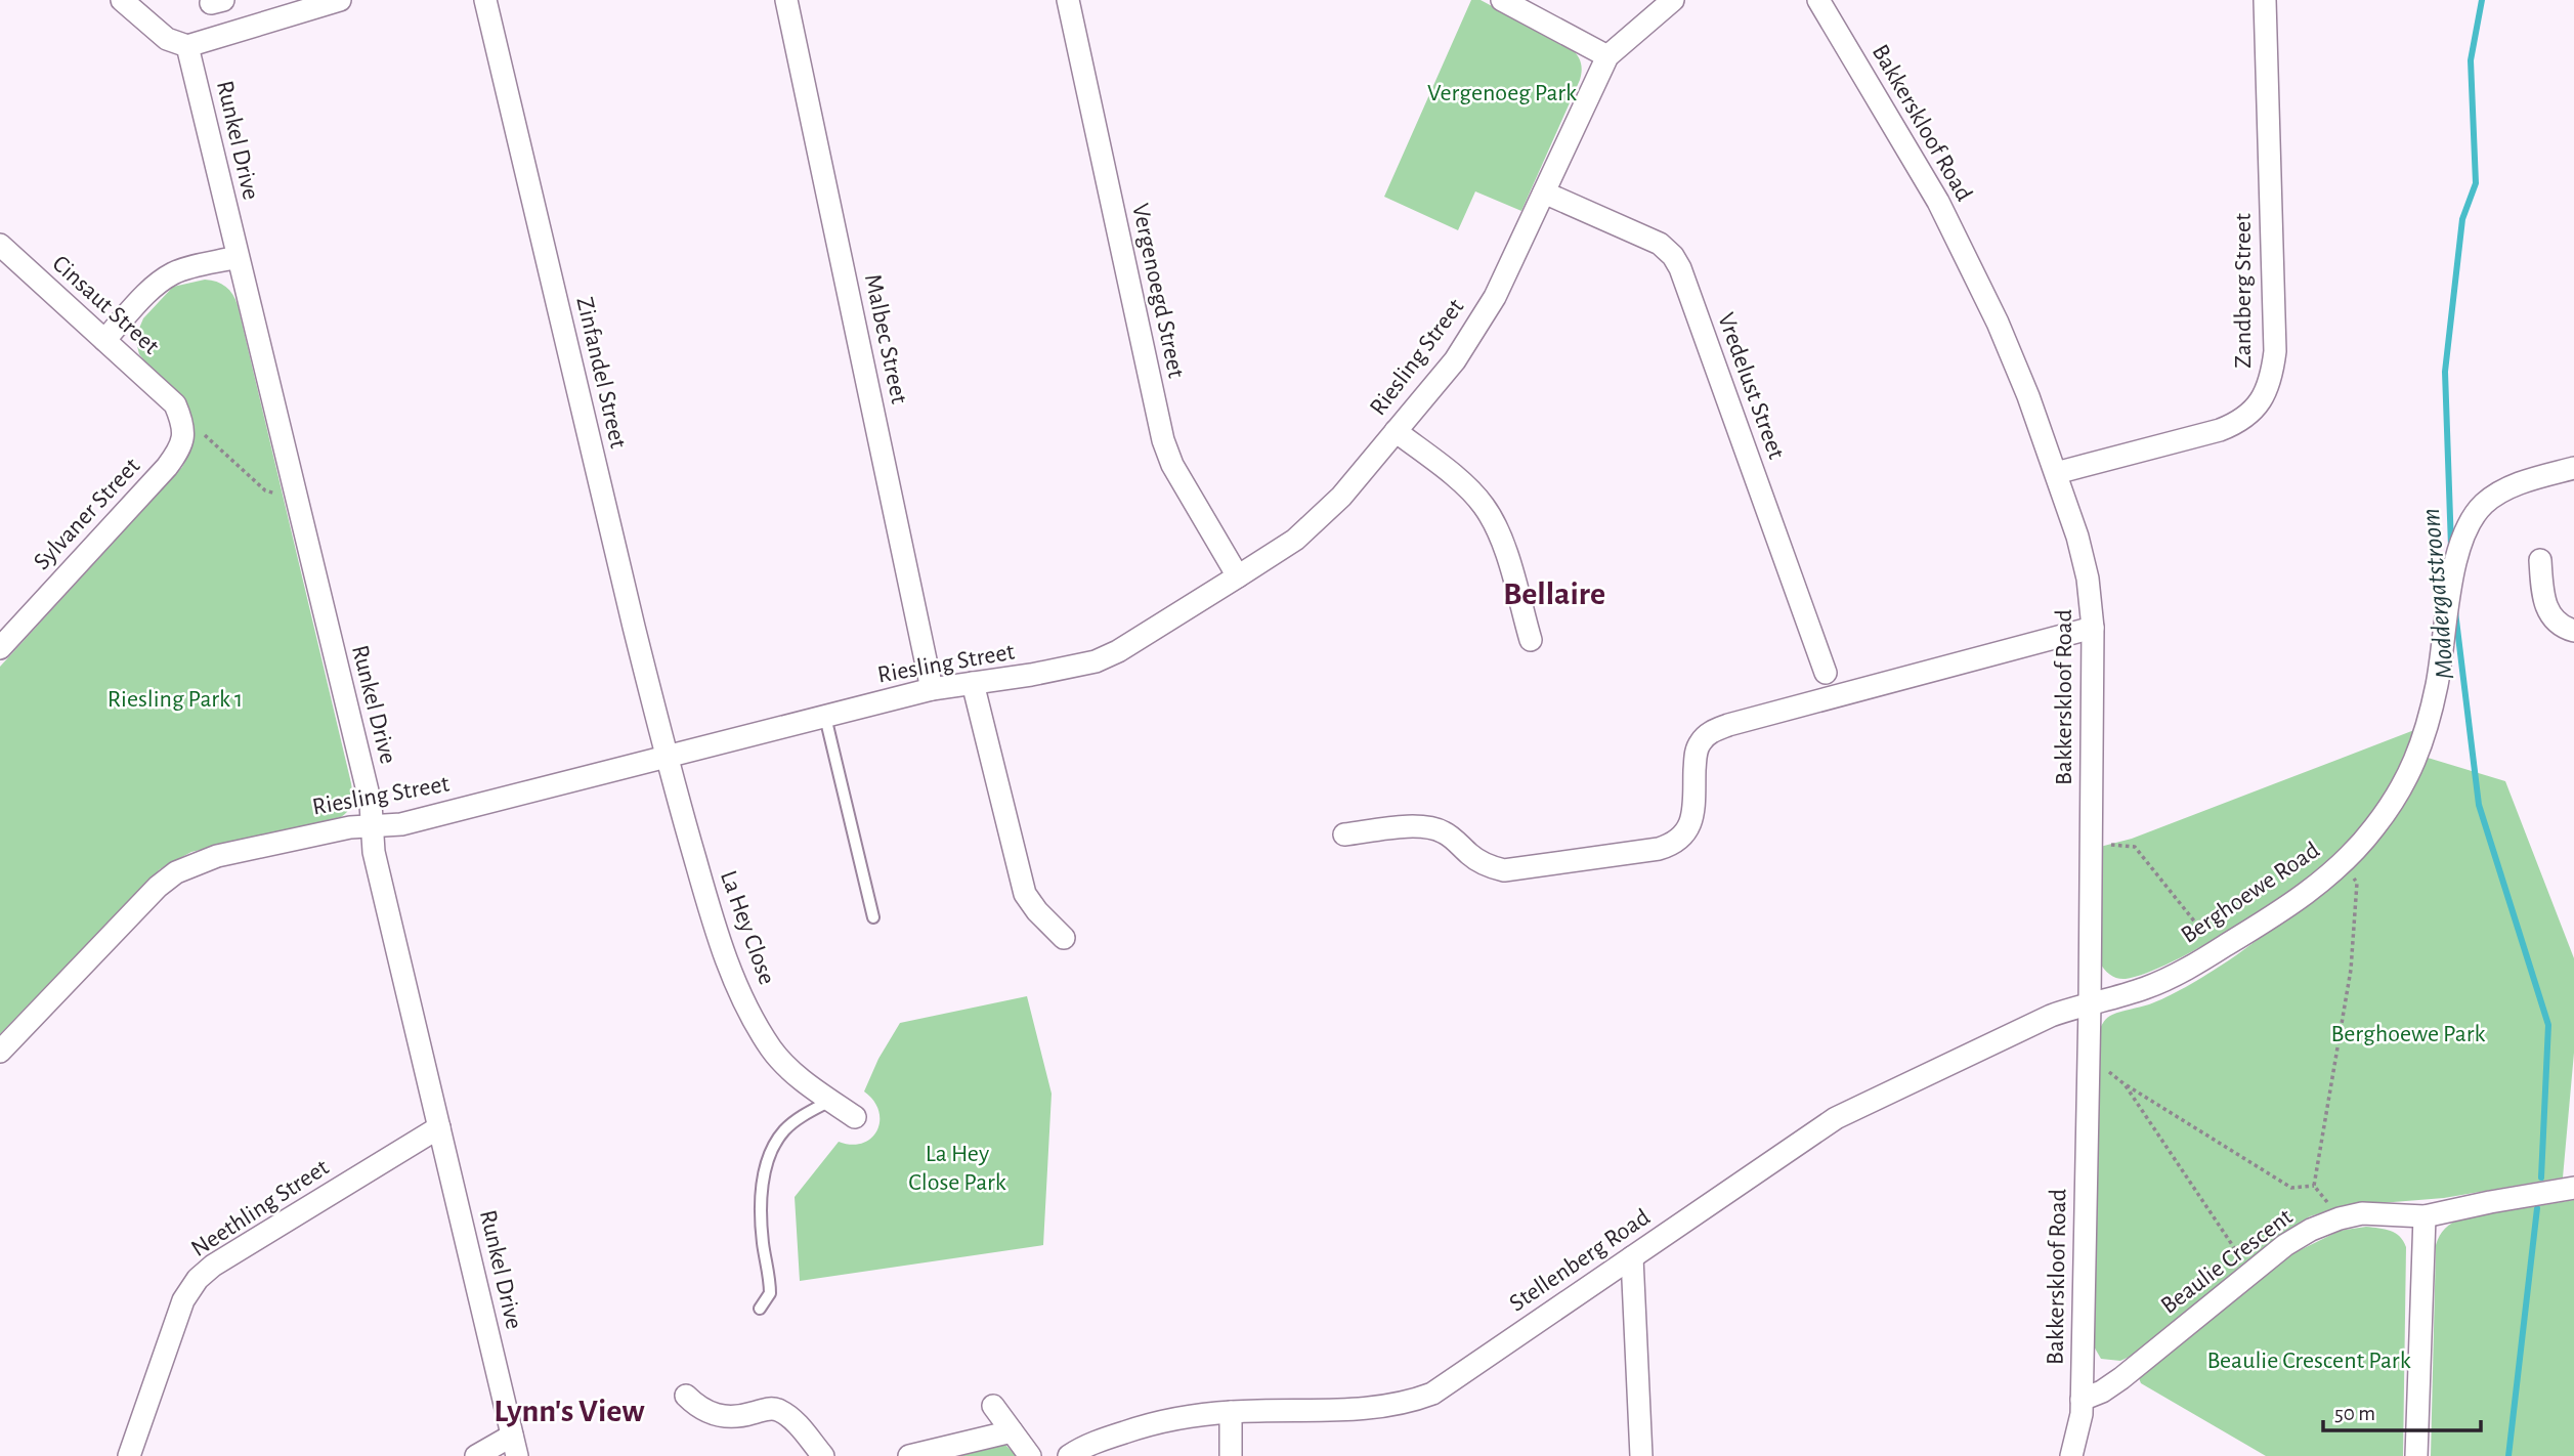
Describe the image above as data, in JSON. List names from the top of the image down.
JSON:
{
  "streets": {
    "street": [
      "Bakkerskloof Road",
      "Runkel Drive",
      "Vergenoegd Street",
      "Zandberg Street",
      "Cinsaut Street",
      "Malbec Street",
      "Riesling Street",
      "Zinfandel Street",
      "Vredelust Street",
      "Sylvaner Street",
      "Berghoewe Road",
      "La Hey Close",
      "Neethling Street",
      "Stellenberg Road",
      "Beaulie Crescent"
    ]
  },
  "crossings": [
    ["Bakkerskloof Road", "Zandberg Street"],
    ["Bakkerskloof Road", "Berghoewe Road"],
    ["Bakkerskloof Road", "Stellenberg Road"],
    ["Bakkerskloof Road", "Beaulie Crescent"],
    ["Runkel Drive", "Riesling Street"],
    ["Runkel Drive", "Neethling Street"],
    ["Vergenoegd Street", "Riesling Street"],
    ["Cinsaut Street", "Sylvaner Street"],
    ["Malbec Street", "Riesling Street"],
    ["Riesling Street", "Zinfandel Street"],
    ["Riesling Street", "Vredelust Street"],
    ["Riesling Street", "La Hey Close"],
    ["Zinfandel Street", "La Hey Close"],
    ["Berghoewe Road", "Stellenberg Road"]
  ],
  "districts": ["Bellaire", "Lynn's View"],
  "water": ["Moddergatstroom"],
  "parks": [
    "Vergenoeg Park",
    "Riesling Park 1",
    "Berghoewe Park",
    "La Hey Close Park",
    "Beaulie Crescent Park"
  ],
  "scale_bar": "50 m"
}
